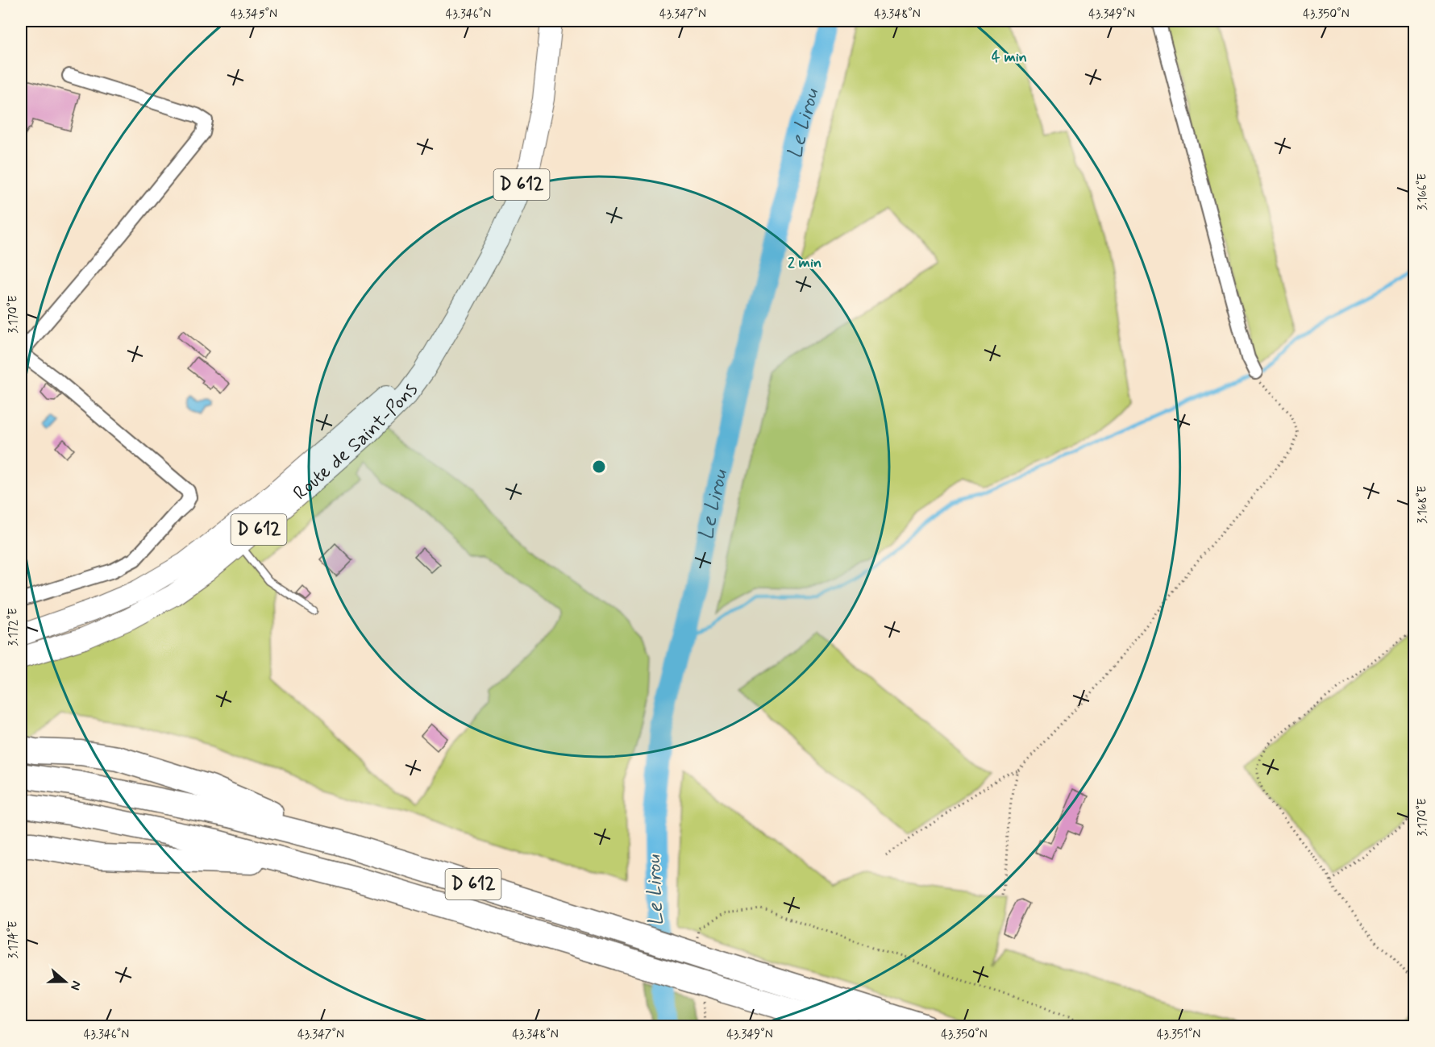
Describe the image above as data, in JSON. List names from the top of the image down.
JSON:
{
  "streets": {
    "highway": ["D 612"],
    "main road": ["Route de Saint-Pons"]
  },
  "water": ["Le Lirou"],
  "north": "right",
  "coordinates": [
    "43.345°N",
    "43.346°N",
    "43.347°N",
    "43.348°N",
    "43.349°N",
    "43.350°N",
    "3.166°E",
    "3.170°E",
    "3.168°E",
    "3.172°E",
    "3.174°E",
    "43.351°N"
  ],
  "rings": ["4 min", "2 min"]
}
